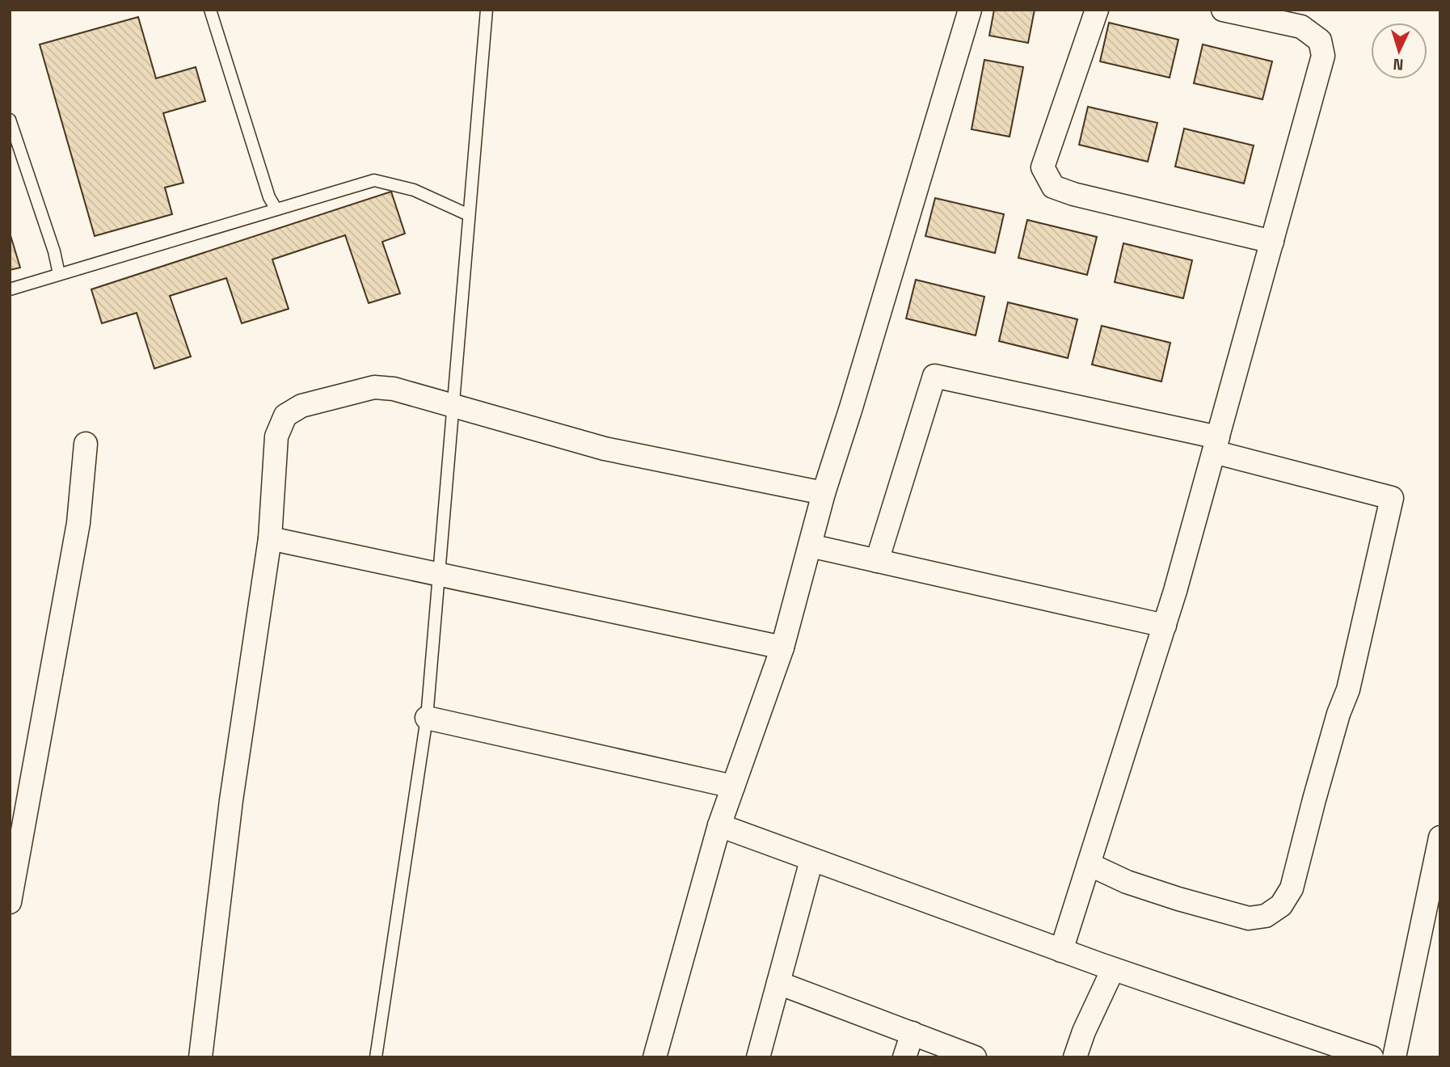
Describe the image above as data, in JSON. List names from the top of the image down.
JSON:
{
  "north": "bottom"
}
